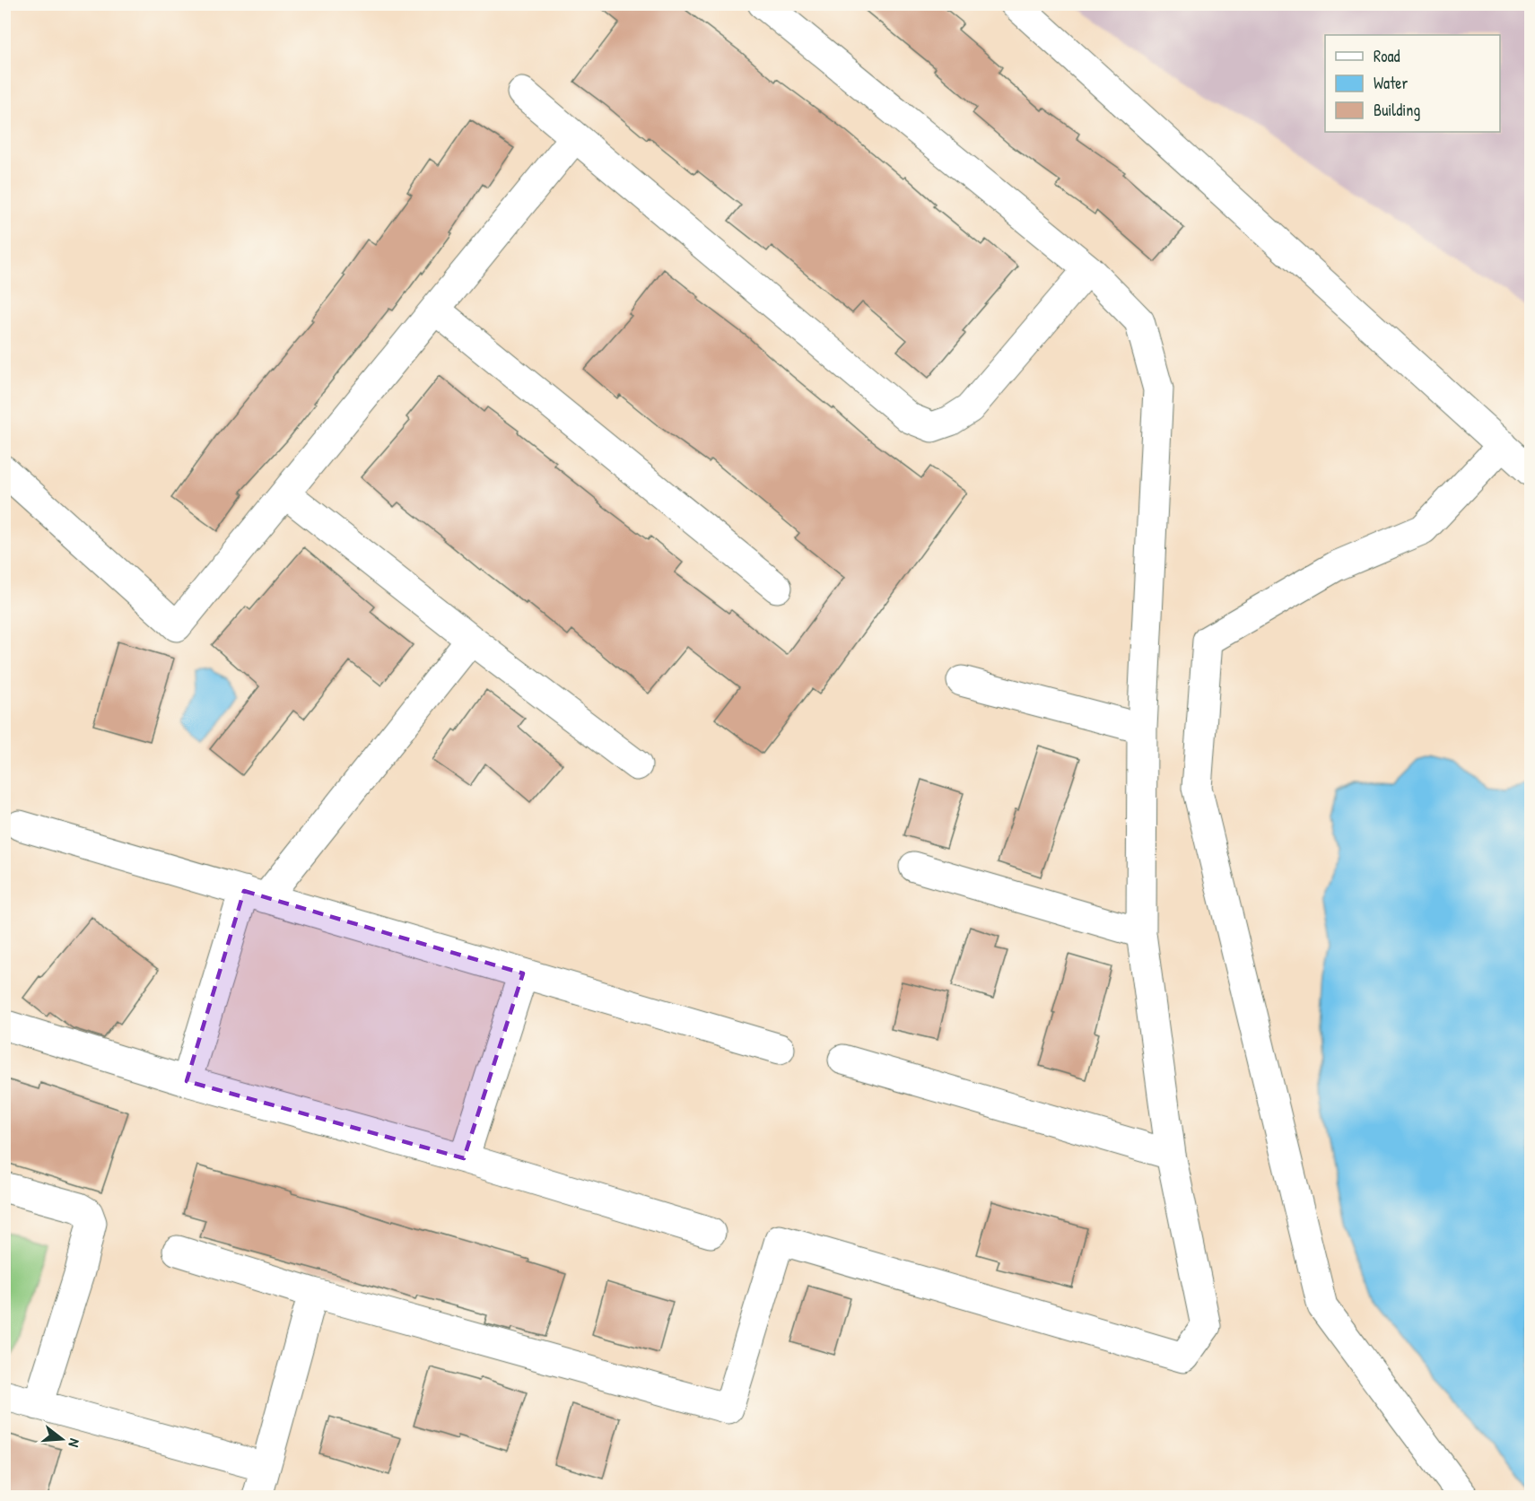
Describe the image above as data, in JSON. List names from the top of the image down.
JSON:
{
  "legend": ["Road", "Water", "Building"],
  "north": "right"
}
